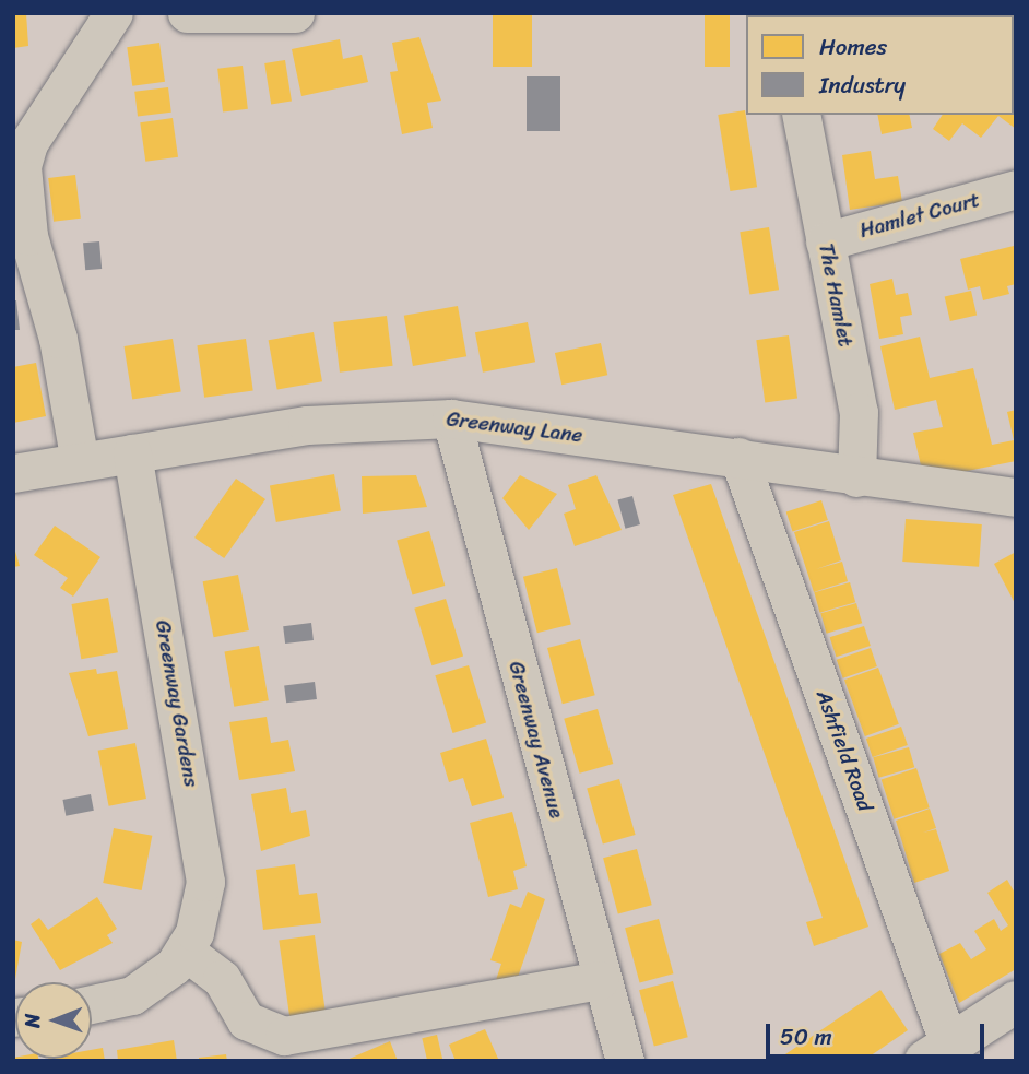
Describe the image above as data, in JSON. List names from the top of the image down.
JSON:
{
  "streets": {
    "street": [
      "Hamlet Court",
      "The Hamlet",
      "Greenway Lane",
      "Greenway Gardens",
      "Greenway Avenue",
      "Ashfield Road"
    ]
  },
  "crossings": [
    ["Hamlet Court", "The Hamlet"],
    ["The Hamlet", "Greenway Lane"],
    ["Greenway Lane", "Greenway Gardens"],
    ["Greenway Lane", "Greenway Avenue"],
    ["Greenway Lane", "Ashfield Road"]
  ],
  "legend": ["Homes", "Industry"],
  "scale_bar": "50 m",
  "north": "left"
}
